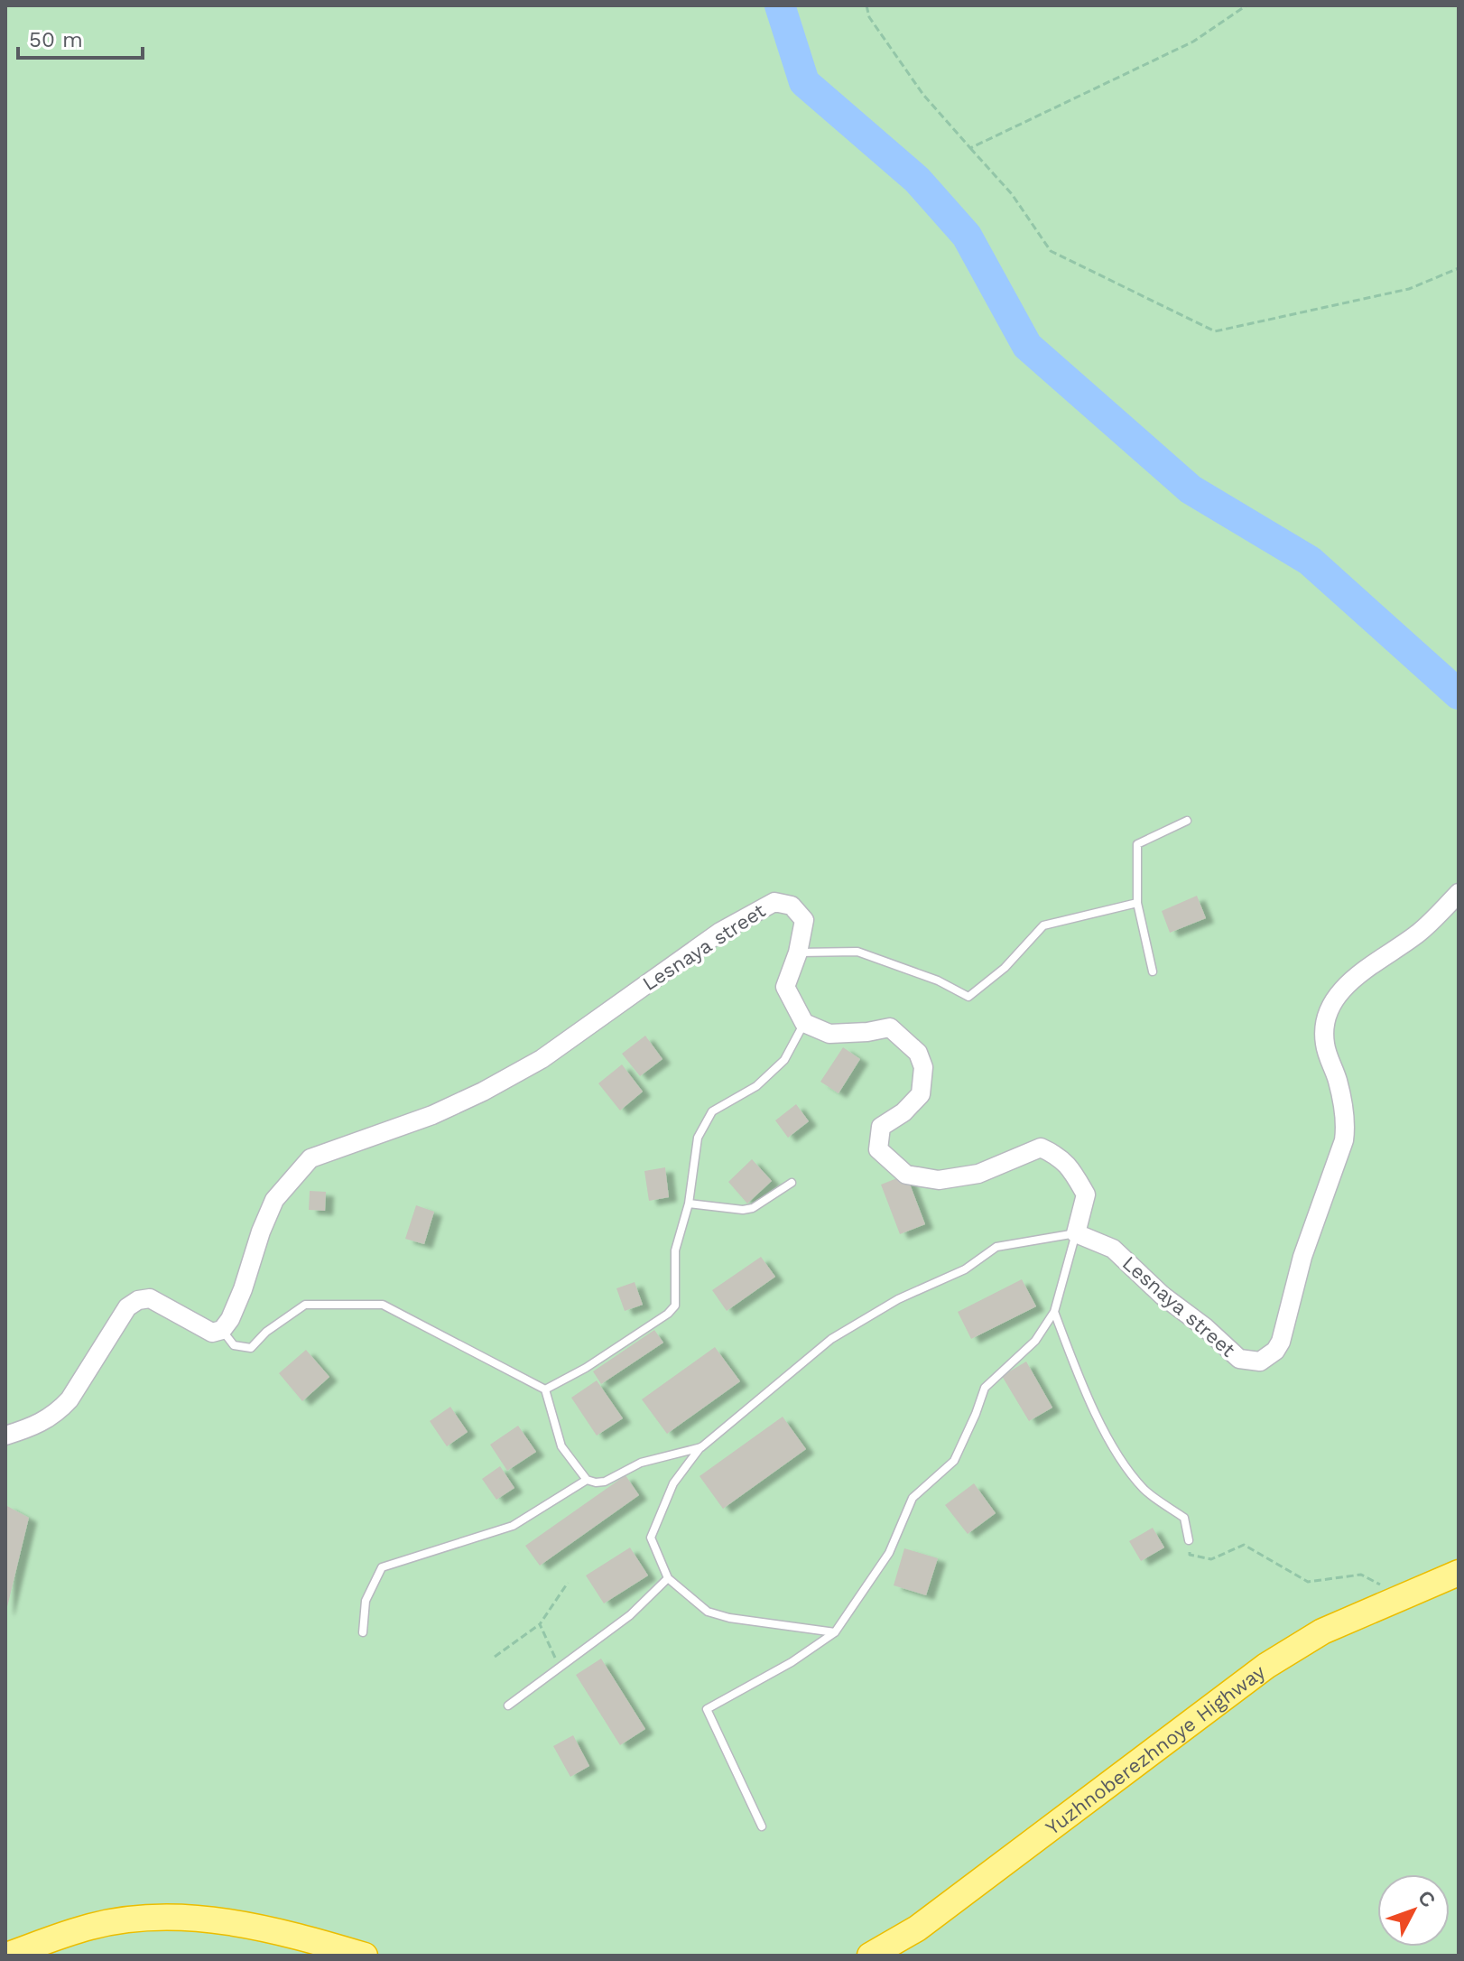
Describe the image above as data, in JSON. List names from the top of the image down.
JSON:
{
  "streets": {
    "highway": ["Yuzhnoberezhnoye Highway"],
    "street": ["Lesnaya street"]
  },
  "scale_bar": "50 m",
  "north": "top right"
}
